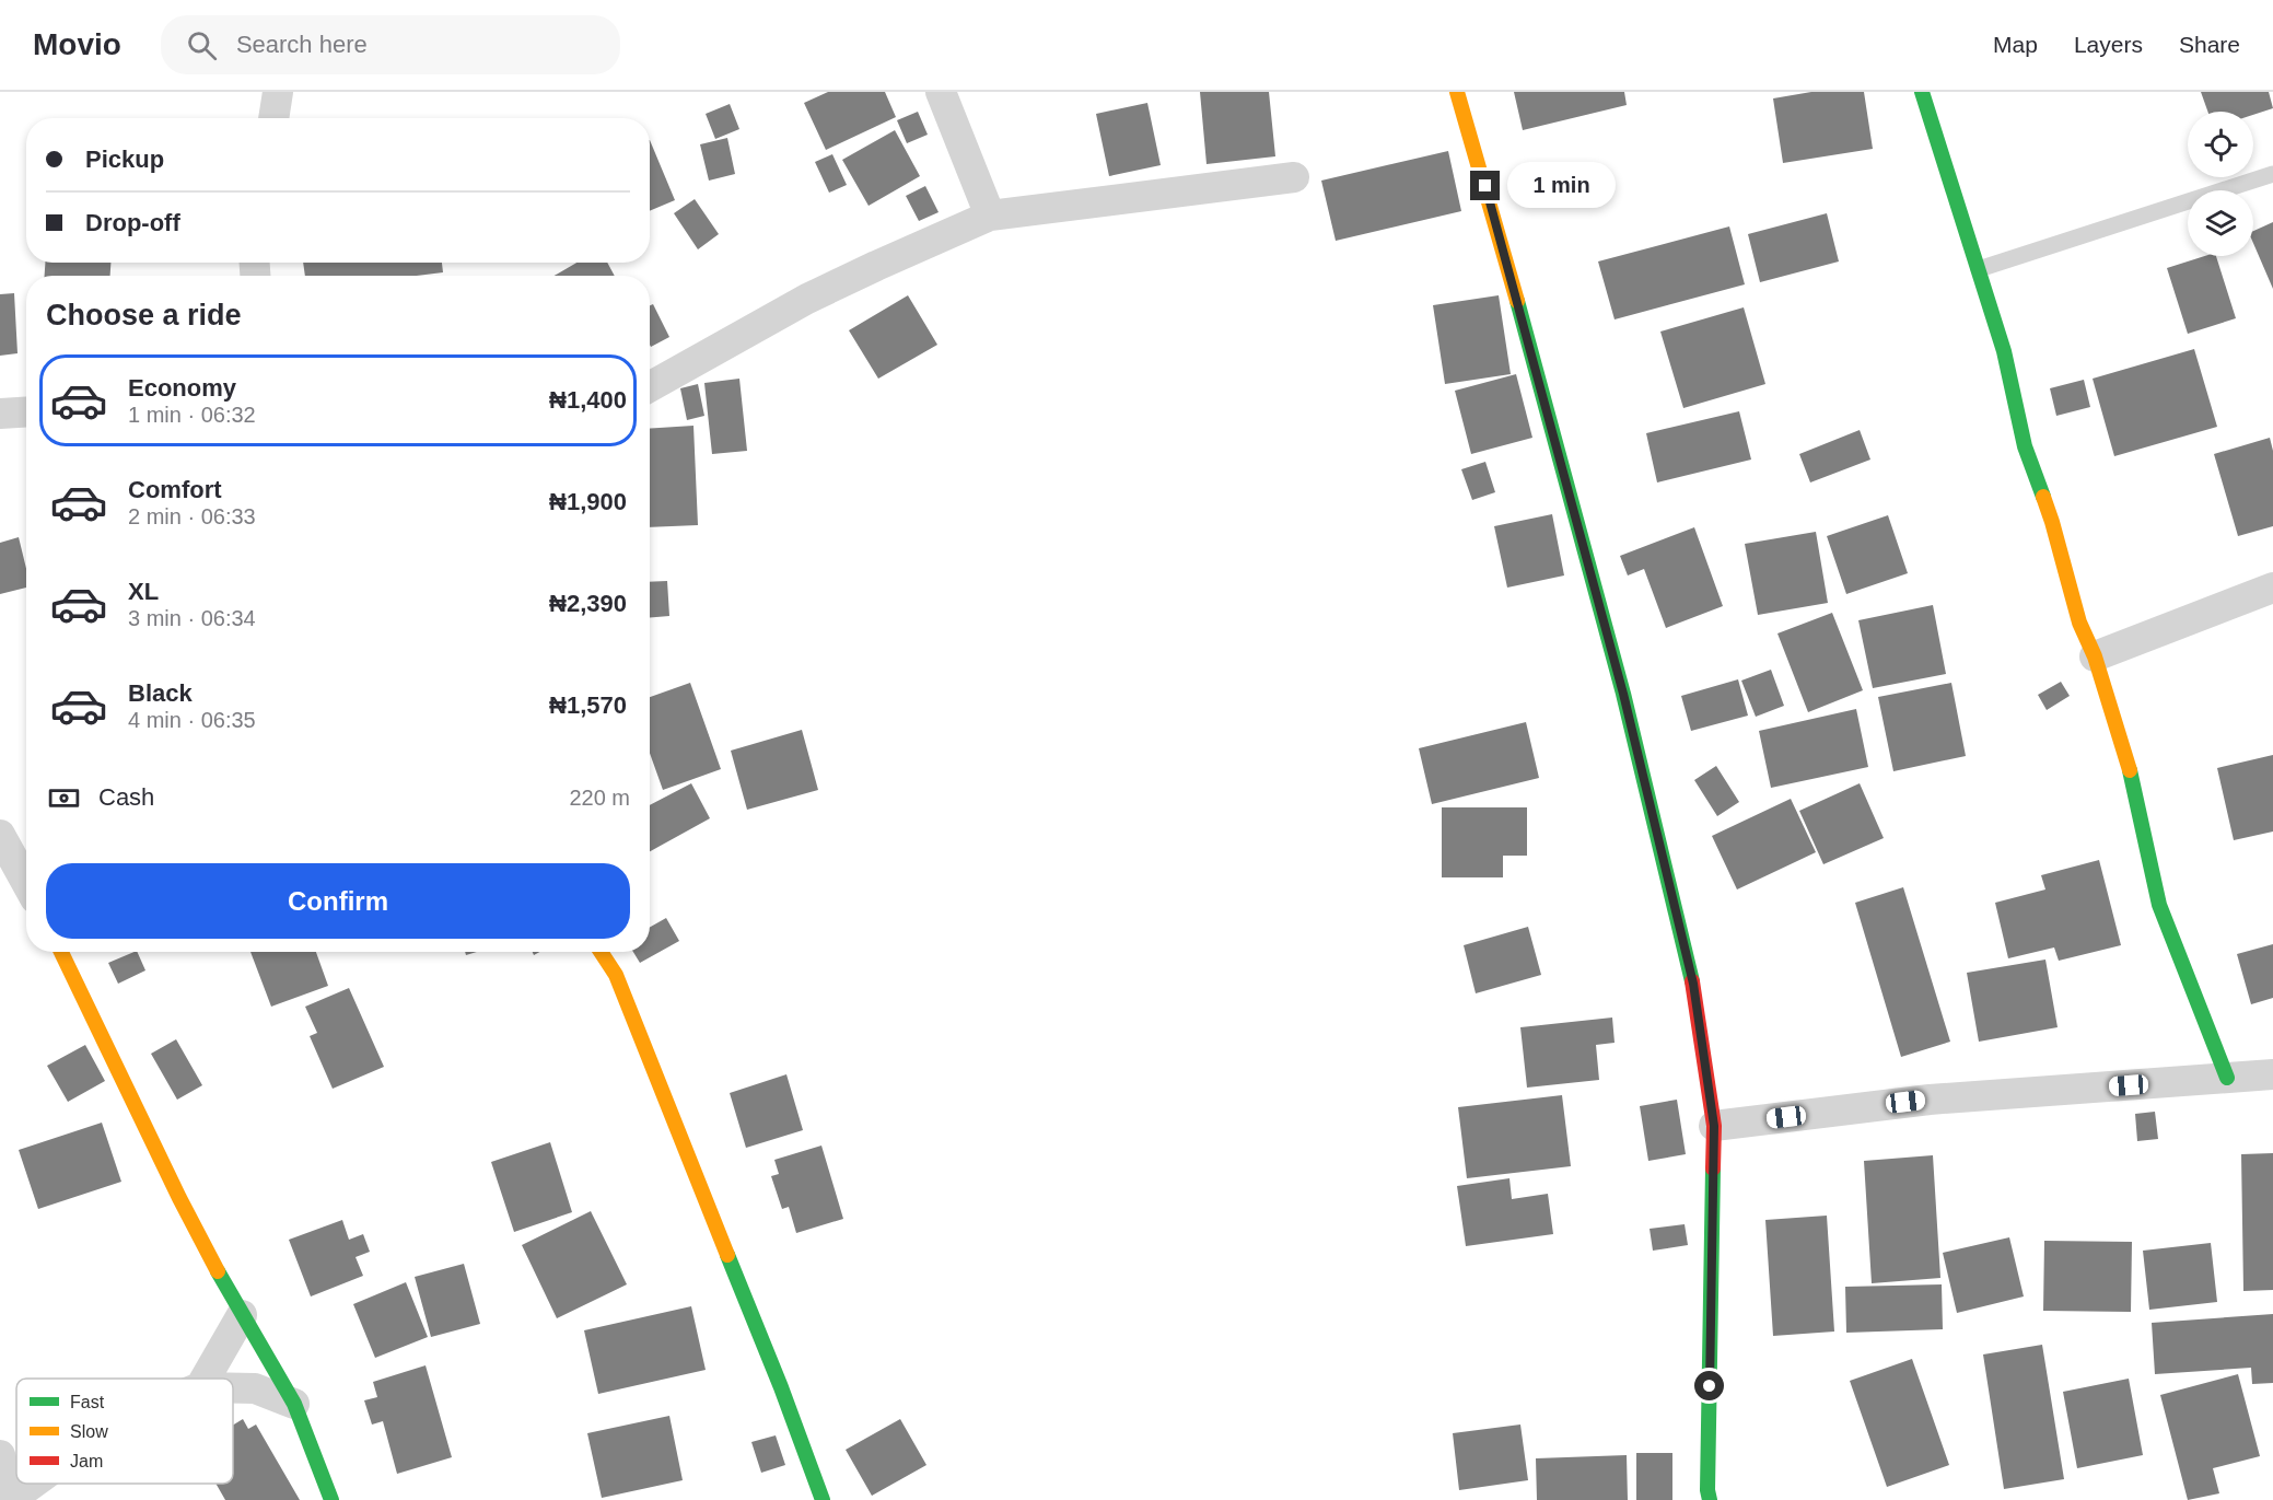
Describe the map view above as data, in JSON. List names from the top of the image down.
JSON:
{
  "legend": ["Fast", "Slow", "Jam"],
  "page": {
    "header": "Movio",
    "search": "Search here",
    "nav": ["Map", "Layers", "Share"],
    "banner": ["Pickup", "Drop-off"],
    "bubble": "1 min",
    "heading": "Choose a ride",
    "list": [
      {
        "name": "Economy",
        "note": "1 min · 06:32",
        "value": "₦1,400"
      },
      {
        "name": "Comfort",
        "note": "2 min · 06:33",
        "value": "₦1,900"
      },
      {
        "name": "XL",
        "note": "3 min · 06:34",
        "value": "₦2,390"
      },
      {
        "name": "Black",
        "note": "4 min · 06:35",
        "value": "₦1,570"
      }
    ],
    "pay": ["Cash", "220 m"],
    "buttons": "Confirm"
  }
}
